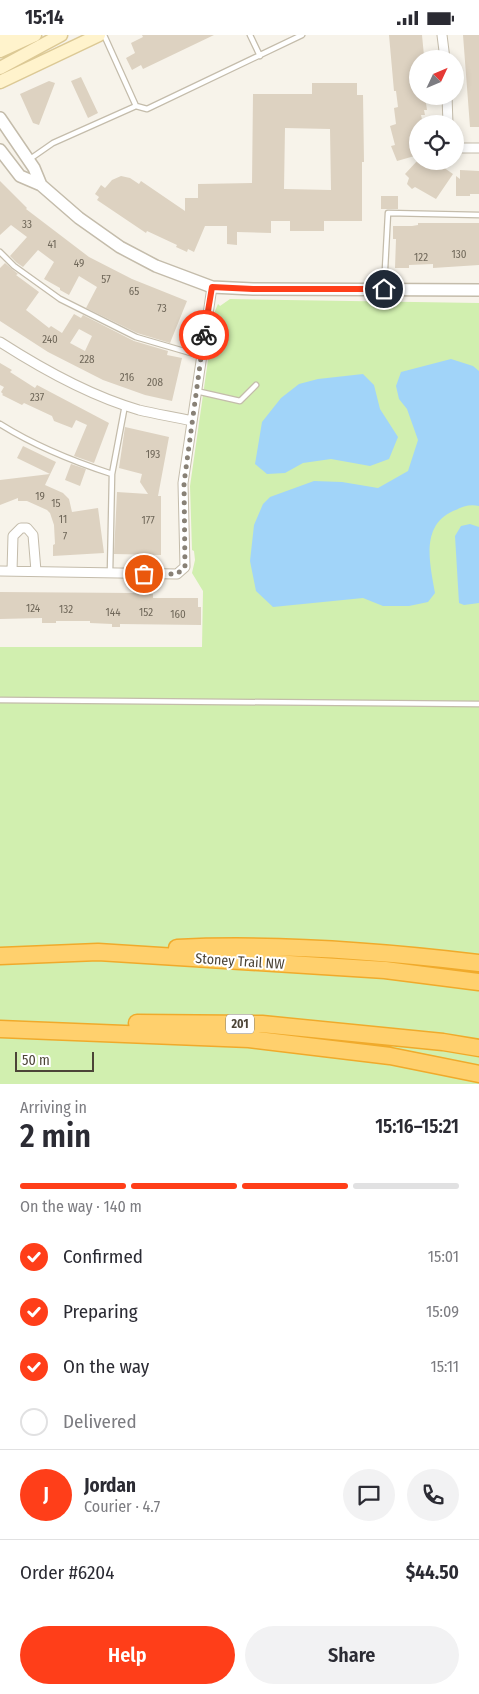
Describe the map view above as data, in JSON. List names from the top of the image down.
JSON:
{
  "streets": {
    "highway": ["Stoney Trail NW", "201"]
  },
  "house_numbers": [
    "33",
    "41",
    "130",
    "122",
    "49",
    "57",
    "65",
    "73",
    "240",
    "228",
    "216",
    "208",
    "237",
    "193",
    "19",
    "15",
    "11",
    "177",
    "7",
    "124",
    "132",
    "144",
    "152",
    "160"
  ],
  "scale_bar": "50 m",
  "north": "top right",
  "page": {
    "status": "15:14",
    "scale": "50 m",
    "heading": ["2 min", "Arriving in", "15:16–15:21"],
    "panel": [
      "Jordan",
      "Courier · 4.7",
      "Order #6204",
      "$44.50"
    ],
    "bar": "On the way · 140 m",
    "list": [
      ["Confirmed", "15:01"],
      ["Preparing", "15:09"],
      ["On the way", "15:11"],
      "Delivered"
    ],
    "round": "J",
    "buttons": ["Help", "Share"]
  }
}
